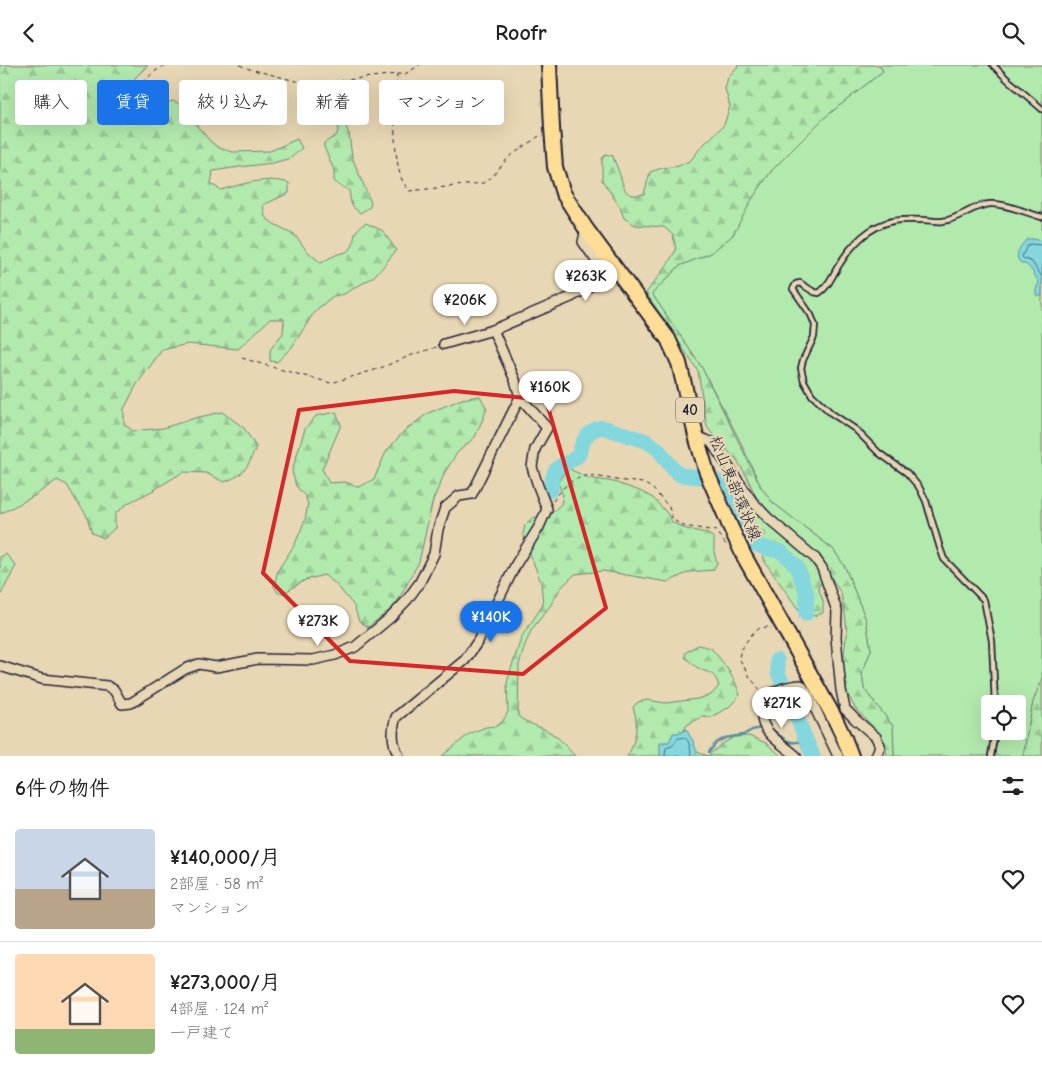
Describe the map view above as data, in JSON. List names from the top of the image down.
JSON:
{
  "streets": {
    "main road": ["40", "松山東部環状線"]
  },
  "page": {
    "header": "Roofr",
    "chip": [
      "購入",
      "賃貸",
      "絞り込み",
      "新着",
      "マンション"
    ],
    "price": [
      "¥263K",
      "¥206K",
      "¥160K",
      "¥140K",
      "¥273K",
      "¥271K"
    ],
    "heading": "6件の物件",
    "list": [
      {
        "name": "¥140,000/月",
        "note": "2部屋 · 58 m² · マンション"
      },
      {
        "name": "¥273,000/月",
        "note": "4部屋 · 124 m² · 一戸建て"
      }
    ]
  }
}
